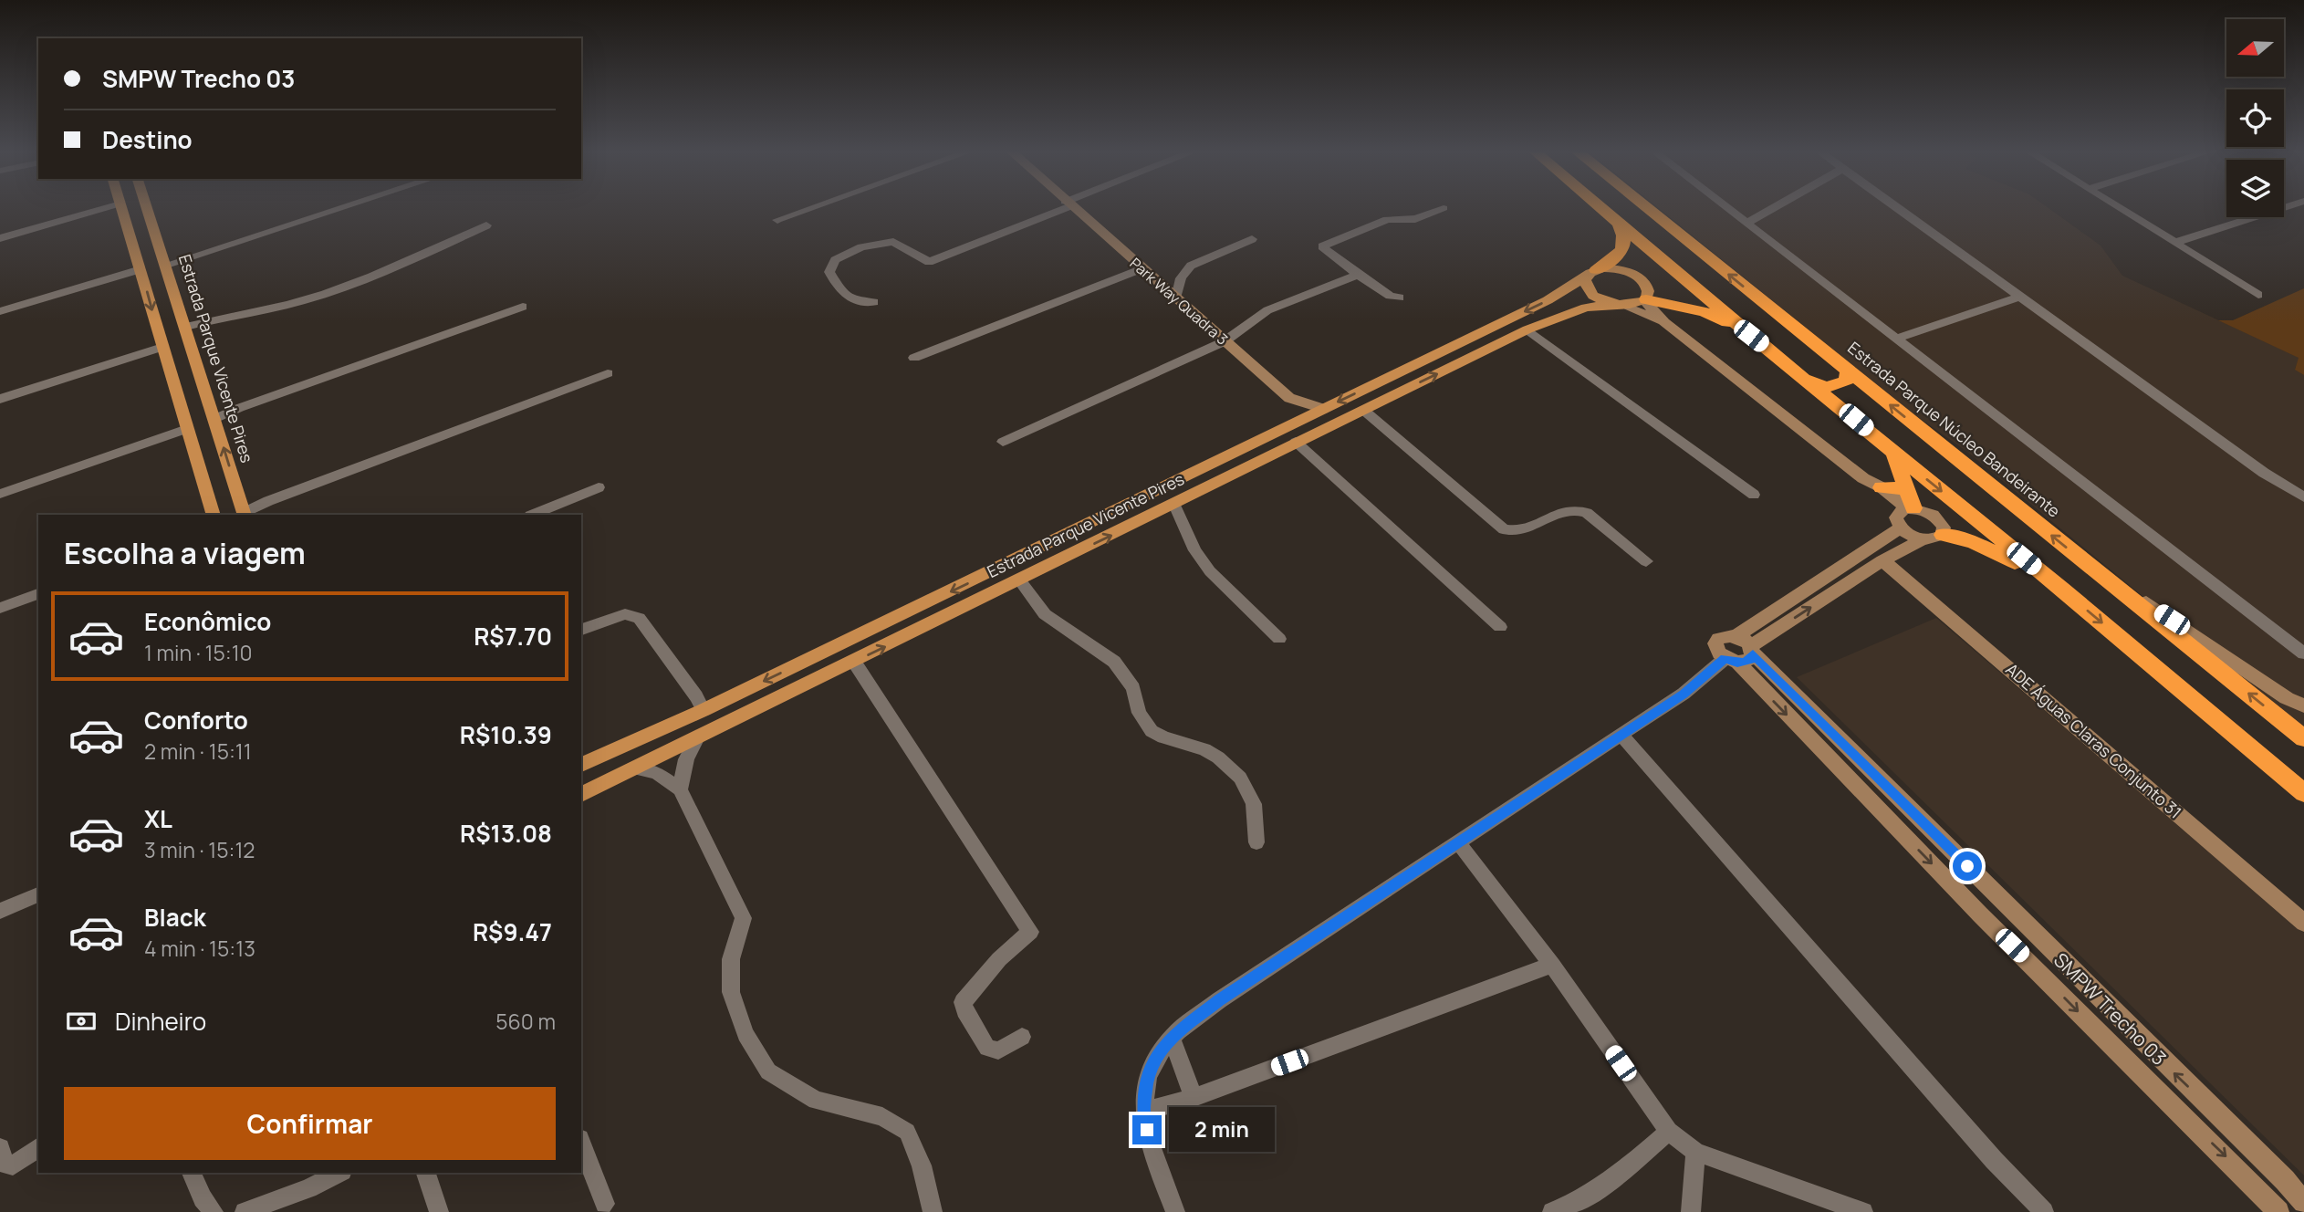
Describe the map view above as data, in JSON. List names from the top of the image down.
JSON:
{
  "streets": {
    "highway": ["Estrada Parque Núcleo Bandeirante"],
    "main road": ["Estrada Parque Vicente Pires"],
    "street": ["Park Way Quadra 3", "ADE Águas Claras Conjunto 31", "SMPW Trecho 03"]
  },
  "crossings": [
    ["Park Way Quadra 3", "Estrada Parque Vicente Pires"]
  ],
  "north": "left",
  "page": {
    "banner": ["SMPW Trecho 03", "Destino"],
    "heading": "Escolha a viagem",
    "list": [
      {
        "name": "Econômico",
        "note": "1 min · 15:10",
        "value": "R$7.70"
      },
      {
        "name": "Conforto",
        "note": "2 min · 15:11",
        "value": "R$10.39"
      },
      {
        "name": "XL",
        "note": "3 min · 15:12",
        "value": "R$13.08"
      },
      {
        "name": "Black",
        "note": "4 min · 15:13",
        "value": "R$9.47"
      }
    ],
    "pay": ["Dinheiro", "560 m"],
    "buttons": "Confirmar",
    "bubble": "2 min"
  }
}
